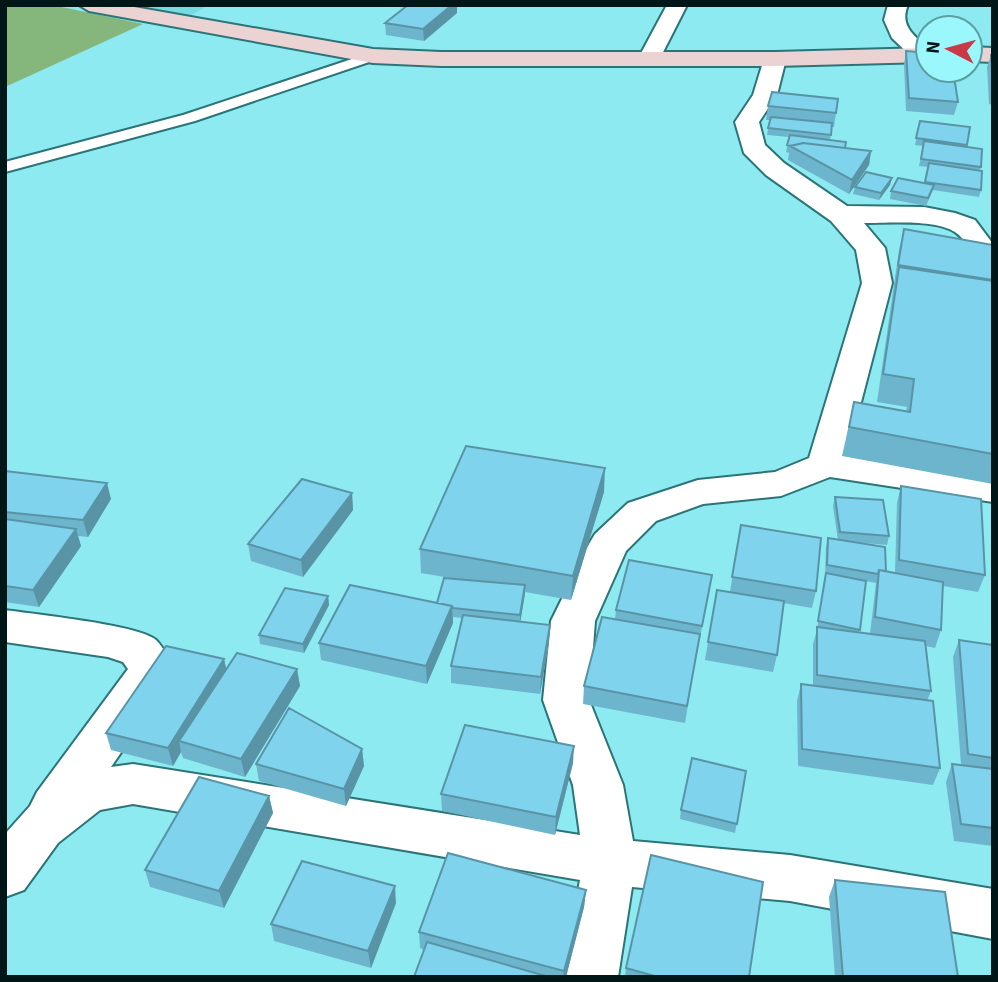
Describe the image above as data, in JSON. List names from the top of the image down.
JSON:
{
  "north": "left"
}
